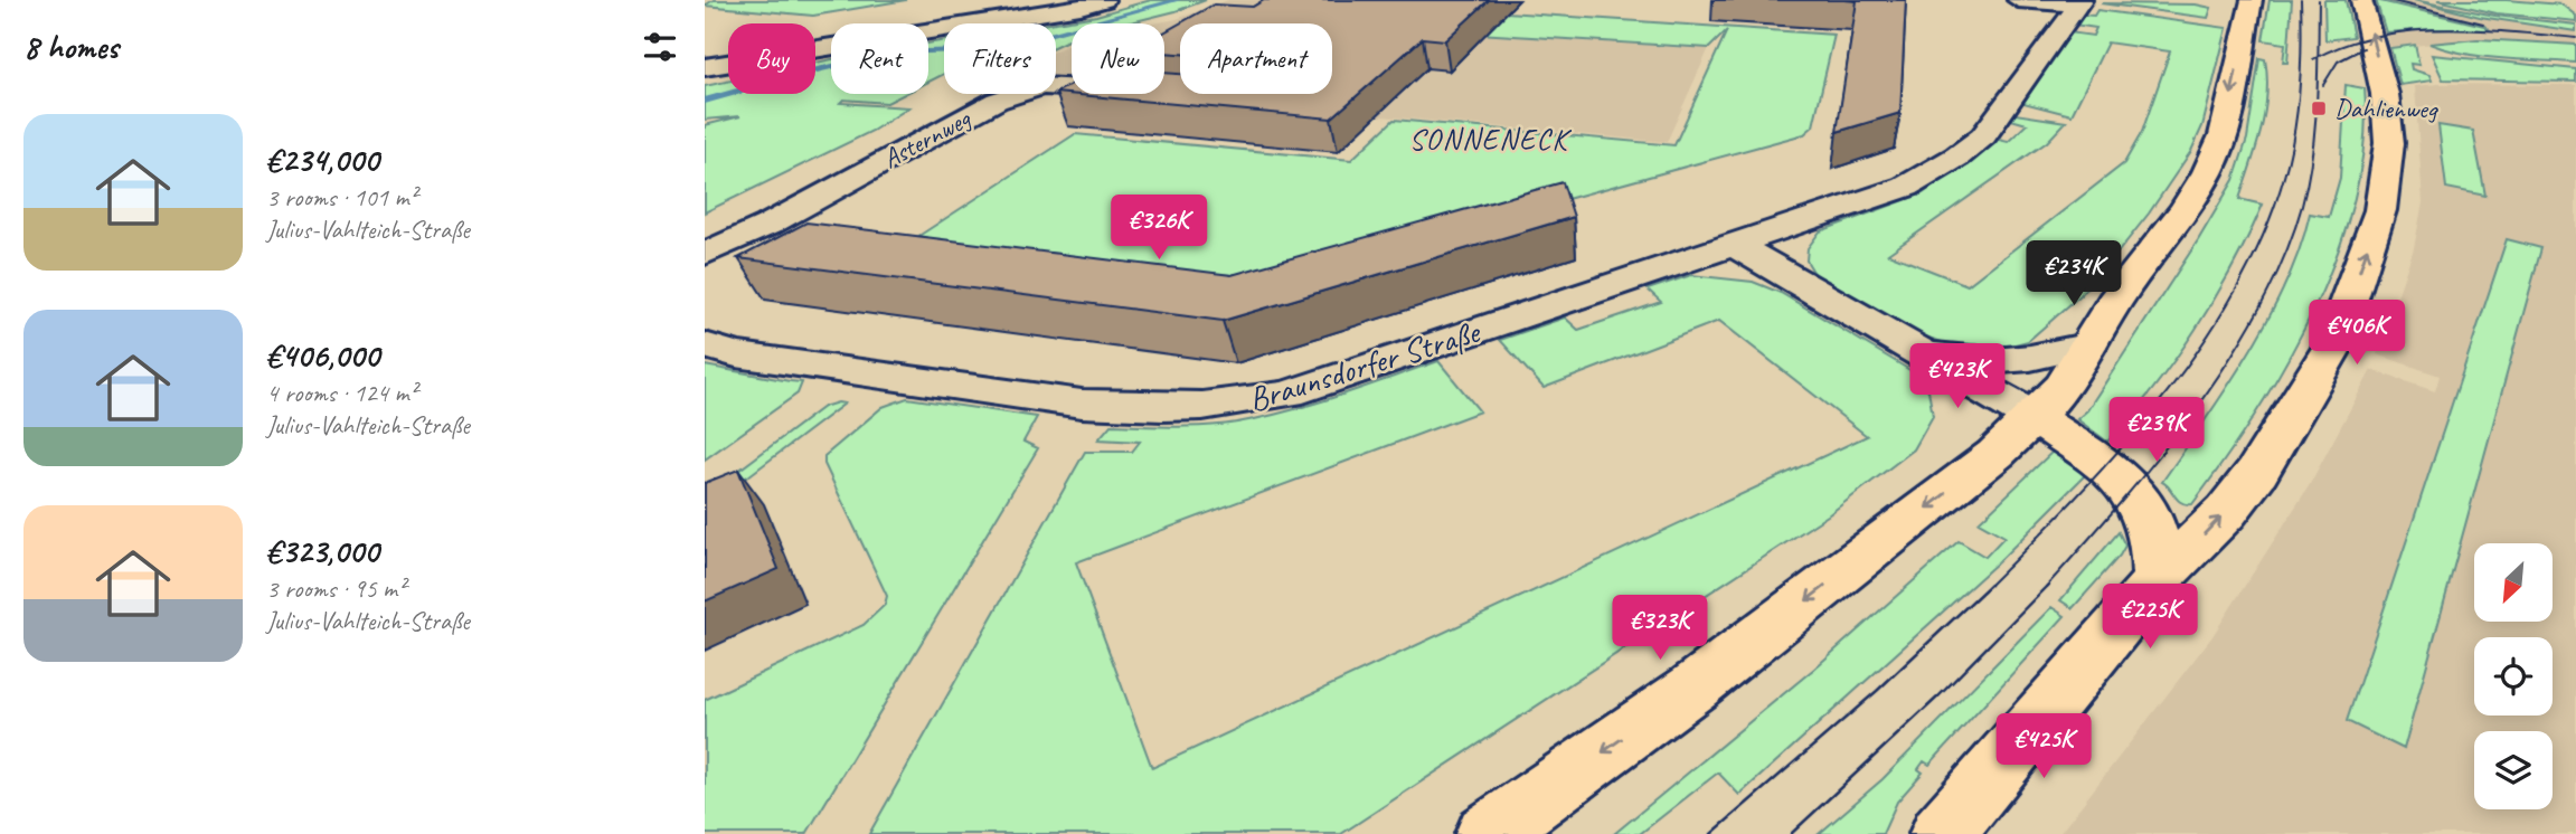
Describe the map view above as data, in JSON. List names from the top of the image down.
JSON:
{
  "streets": {
    "street": ["Asternweg", "Braunsdorfer Straße"]
  },
  "districts": ["SONNENECK"],
  "places": {
    "transit": ["Dahlienweg"]
  },
  "north": "bottom left",
  "page": {
    "heading": "8 homes",
    "chip": [
      "Buy",
      "Rent",
      "Filters",
      "New",
      "Apartment"
    ],
    "list": [
      {
        "name": "€234,000",
        "note": "3 rooms · 101 m² · Julius-Vahlteich-Straße"
      },
      {
        "name": "€406,000",
        "note": "4 rooms · 124 m² · Julius-Vahlteich-Straße"
      },
      {
        "name": "€323,000",
        "note": "3 rooms · 95 m² · Julius-Vahlteich-Straße"
      }
    ],
    "price": [
      "€326K",
      "€234K",
      "€406K",
      "€423K",
      "€239K",
      "€225K",
      "€323K",
      "€425K"
    ]
  }
}
